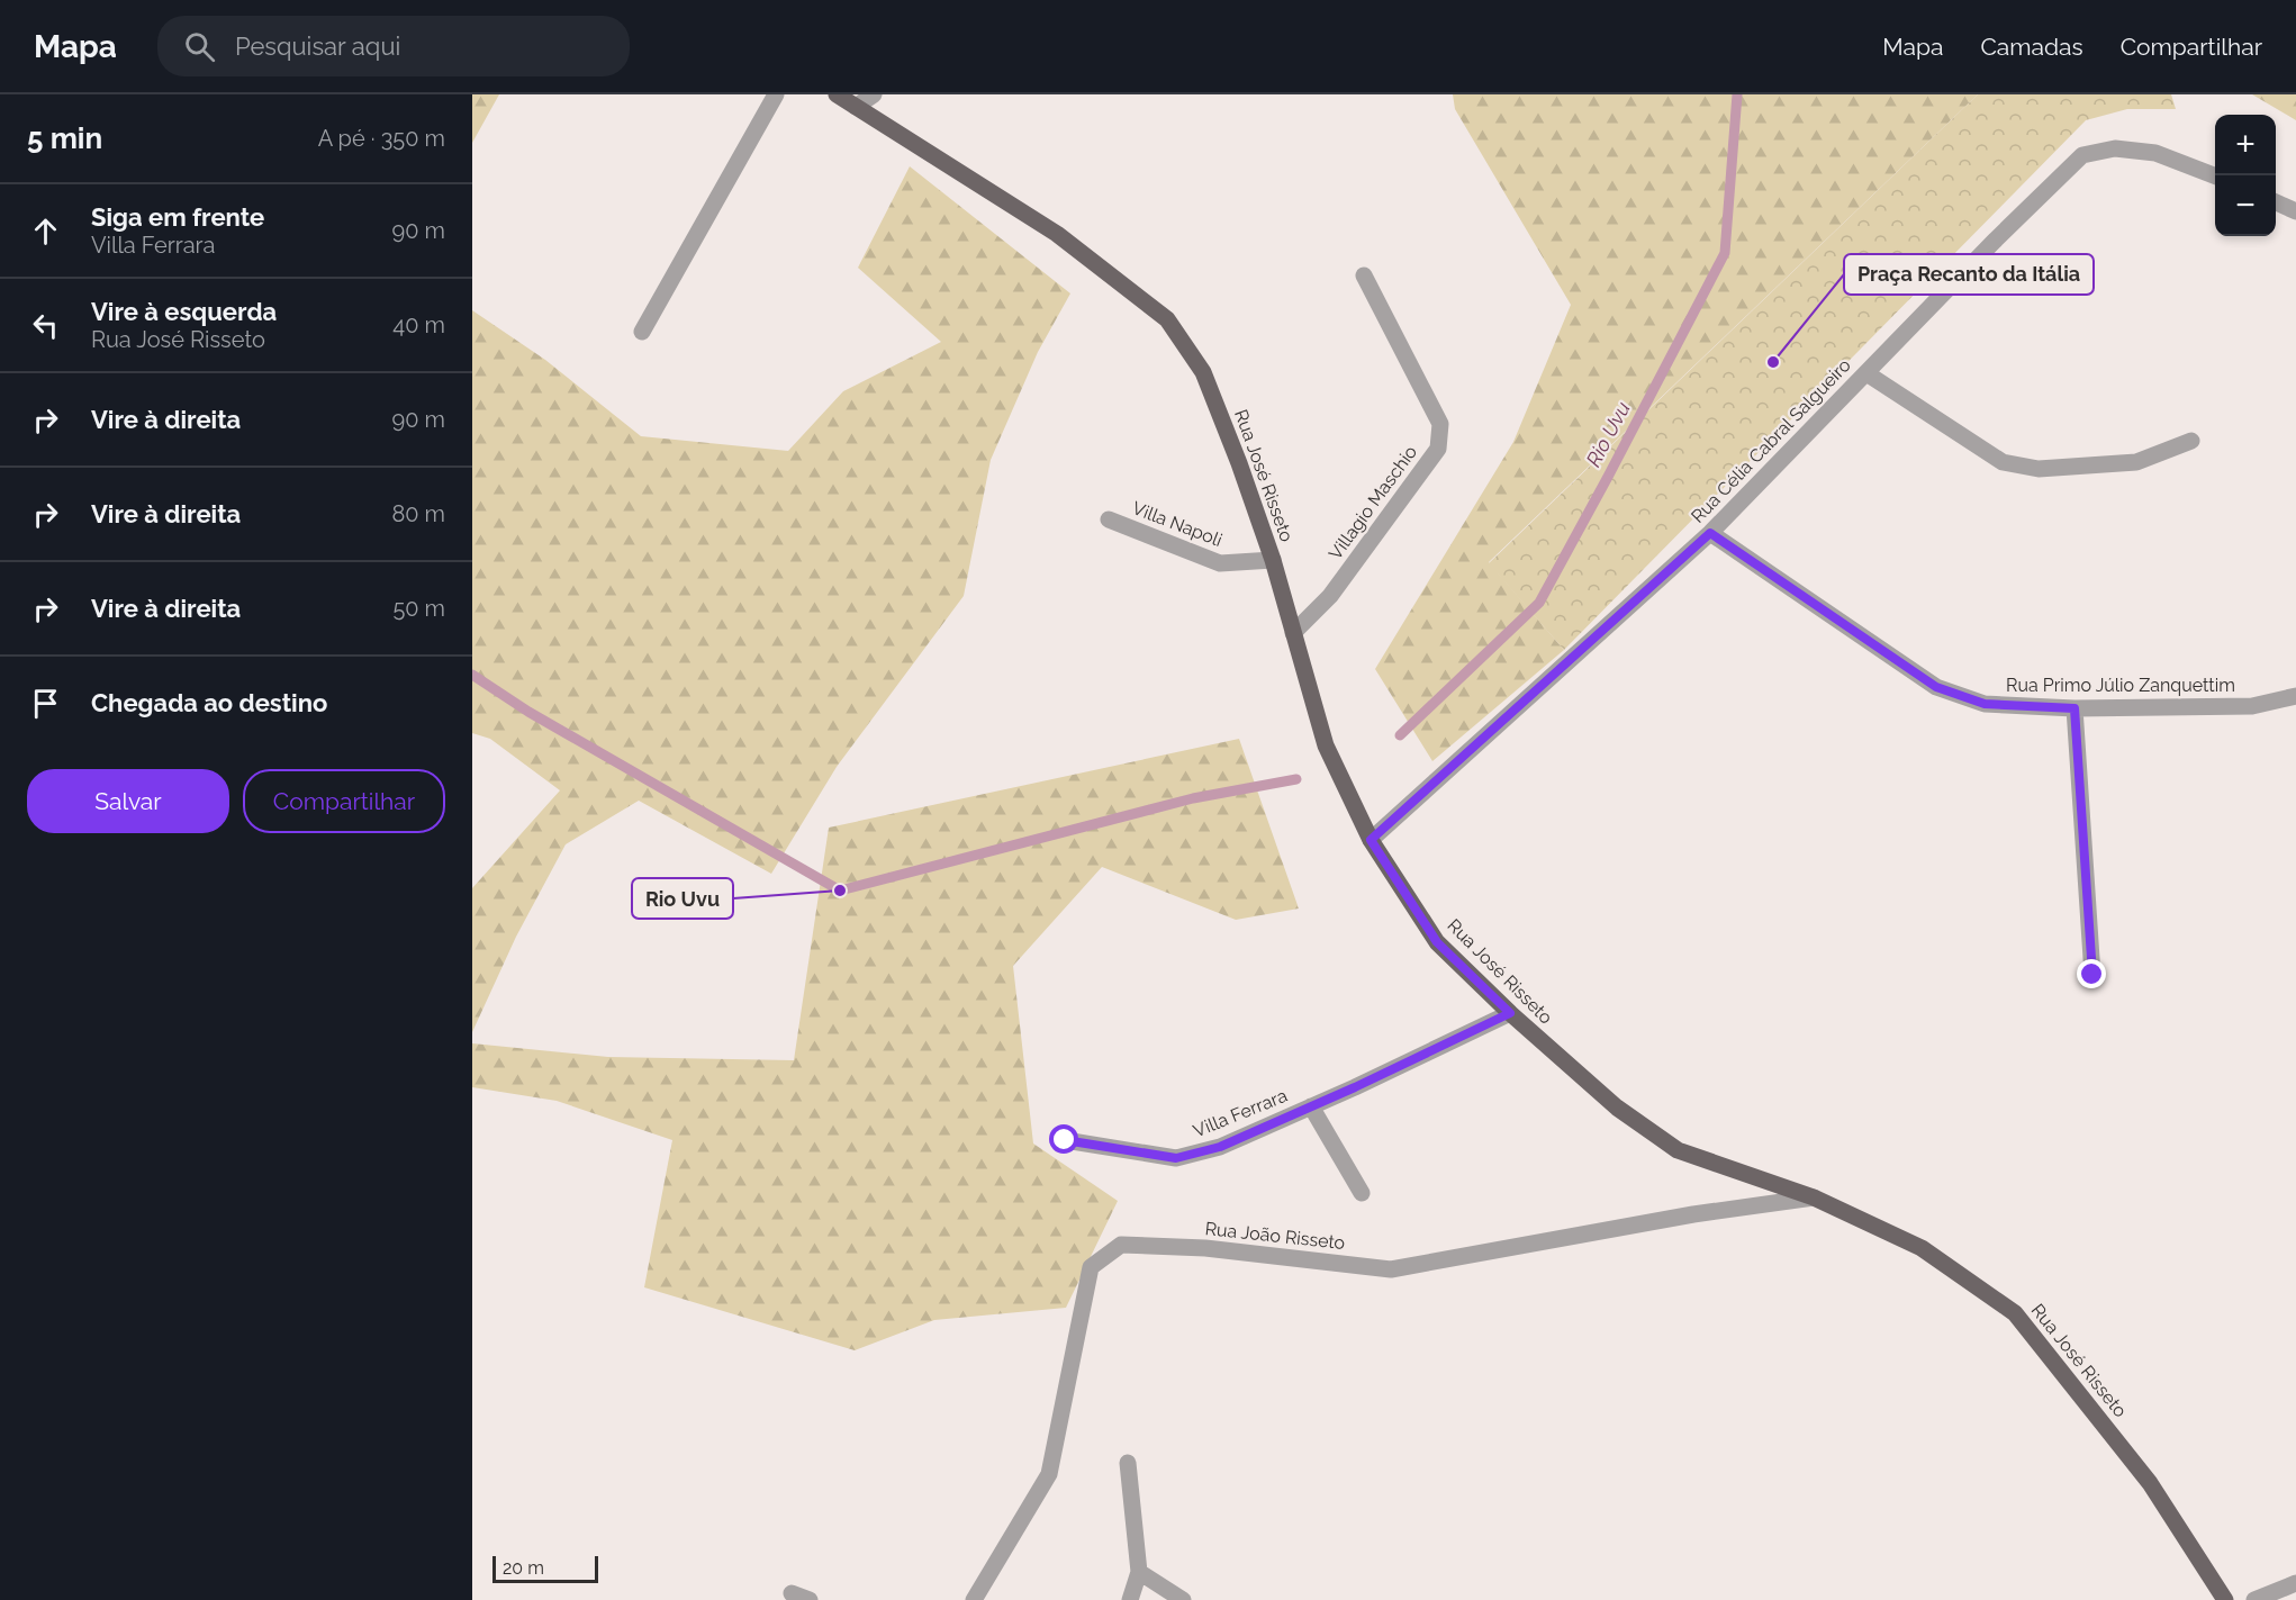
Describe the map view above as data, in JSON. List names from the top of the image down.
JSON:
{
  "streets": {
    "main road": ["Rua José Risseto"],
    "street": [
      "Rua Célia Cabral Salgueiro",
      "Villagio Maschio",
      "Villa Napoli",
      "Rua Primo Júlio Zanquettim",
      "Villa Ferrara",
      "Rua João Risseto"
    ]
  },
  "crossings": [
    ["Rua Célia Cabral Salgueiro", "Rua José Risseto"],
    ["Rua Célia Cabral Salgueiro", "Rua Primo Júlio Zanquettim"],
    ["Rua José Risseto", "Villagio Maschio"],
    ["Rua José Risseto", "Villa Napoli"],
    ["Rua José Risseto", "Villa Ferrara"],
    ["Rua José Risseto", "Rua João Risseto"]
  ],
  "water": ["Rio Uvu"],
  "places": ["Praça Recanto da Itália", "Rio Uvu"],
  "scale_bar": "20 m",
  "page": {
    "header": "Mapa",
    "search": "Pesquisar aqui",
    "nav": ["Mapa", "Camadas", "Compartilhar"],
    "heading": ["5 min", "A pé · 350 m"],
    "map_buttons": ["+", "−"],
    "list": [
      ["Siga em frente", "Villa Ferrara", "90 m"],
      ["Vire à esquerda", "Rua José Risseto", "40 m"],
      ["Vire à direita", "90 m"],
      ["Vire à direita", "80 m"],
      ["Vire à direita", "50 m"],
      "Chegada ao destino"
    ],
    "buttons": ["Salvar", "Compartilhar"],
    "scale": "20 m"
  }
}
